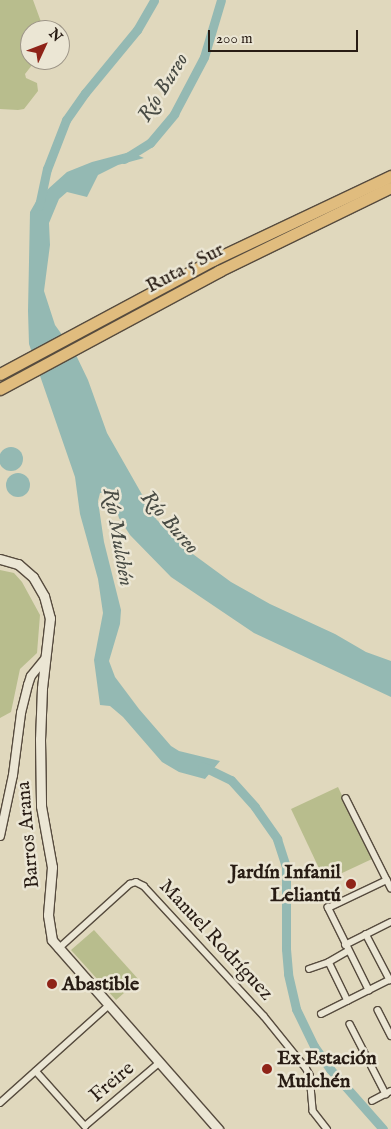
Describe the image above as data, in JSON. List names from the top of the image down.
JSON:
{
  "streets": {
    "highway": ["Ruta 5 Sur"],
    "main road": ["Barros Arana"],
    "street": ["Manuel Rodríguez", "Freire"]
  },
  "crossings": [
    ["Barros Arana", "Manuel Rodríguez"],
    ["Barros Arana", "Freire"]
  ],
  "water": ["Río Bureo", "Río Mulchén"],
  "places": ["Jardín Infanil Leliantú", "Abastible", "Ex Estación Mulchén"],
  "scale_bar": "200 m",
  "north": "top right"
}
